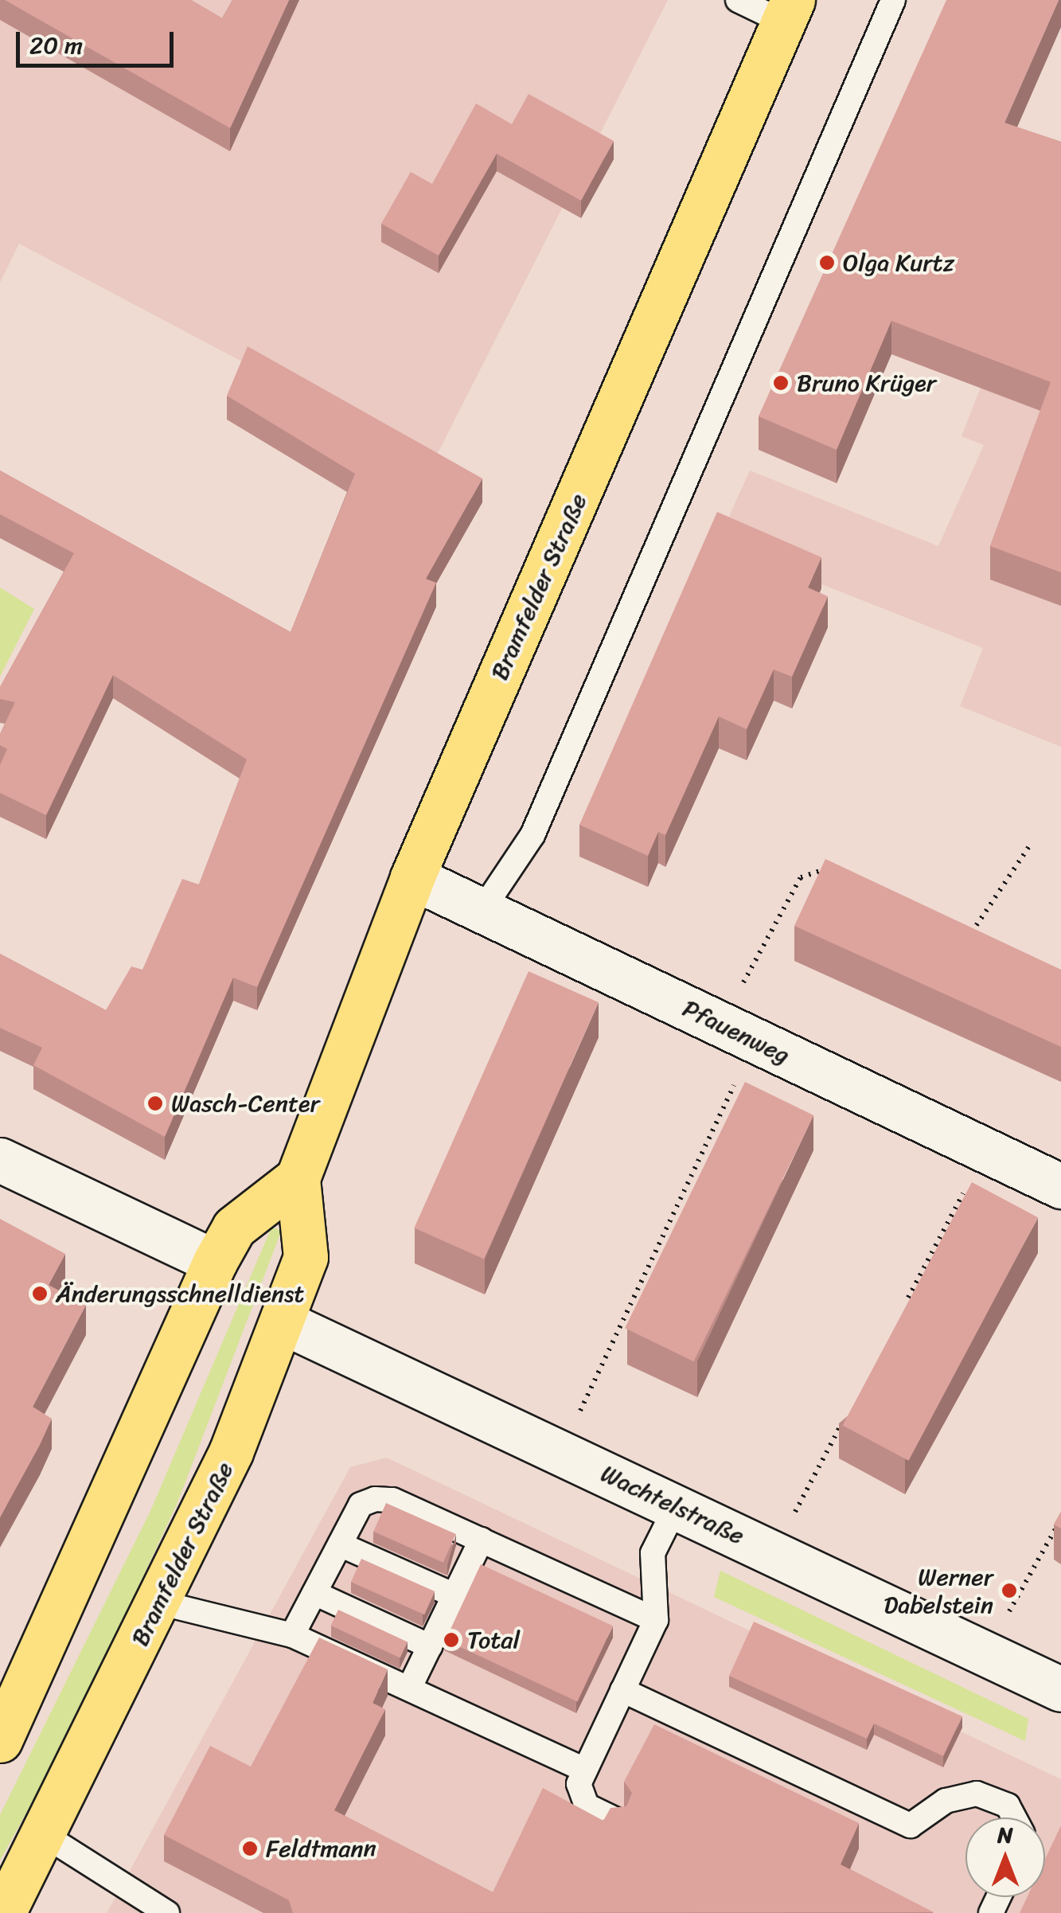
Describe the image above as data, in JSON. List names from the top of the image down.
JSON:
{
  "streets": {
    "main road": ["Bramfelder Straße"],
    "street": ["Pfauenweg", "Wachtelstraße"]
  },
  "crossings": [
    ["Bramfelder Straße", "Pfauenweg"],
    ["Bramfelder Straße", "Wachtelstraße"]
  ],
  "places": [
    "Olga Kurtz",
    "Bruno Krüger",
    "Wasch-Center",
    "Änderungsschnelldienst",
    "Werner Dabelstein",
    "Total",
    "Feldtmann"
  ],
  "scale_bar": "20 m",
  "north": "top"
}
